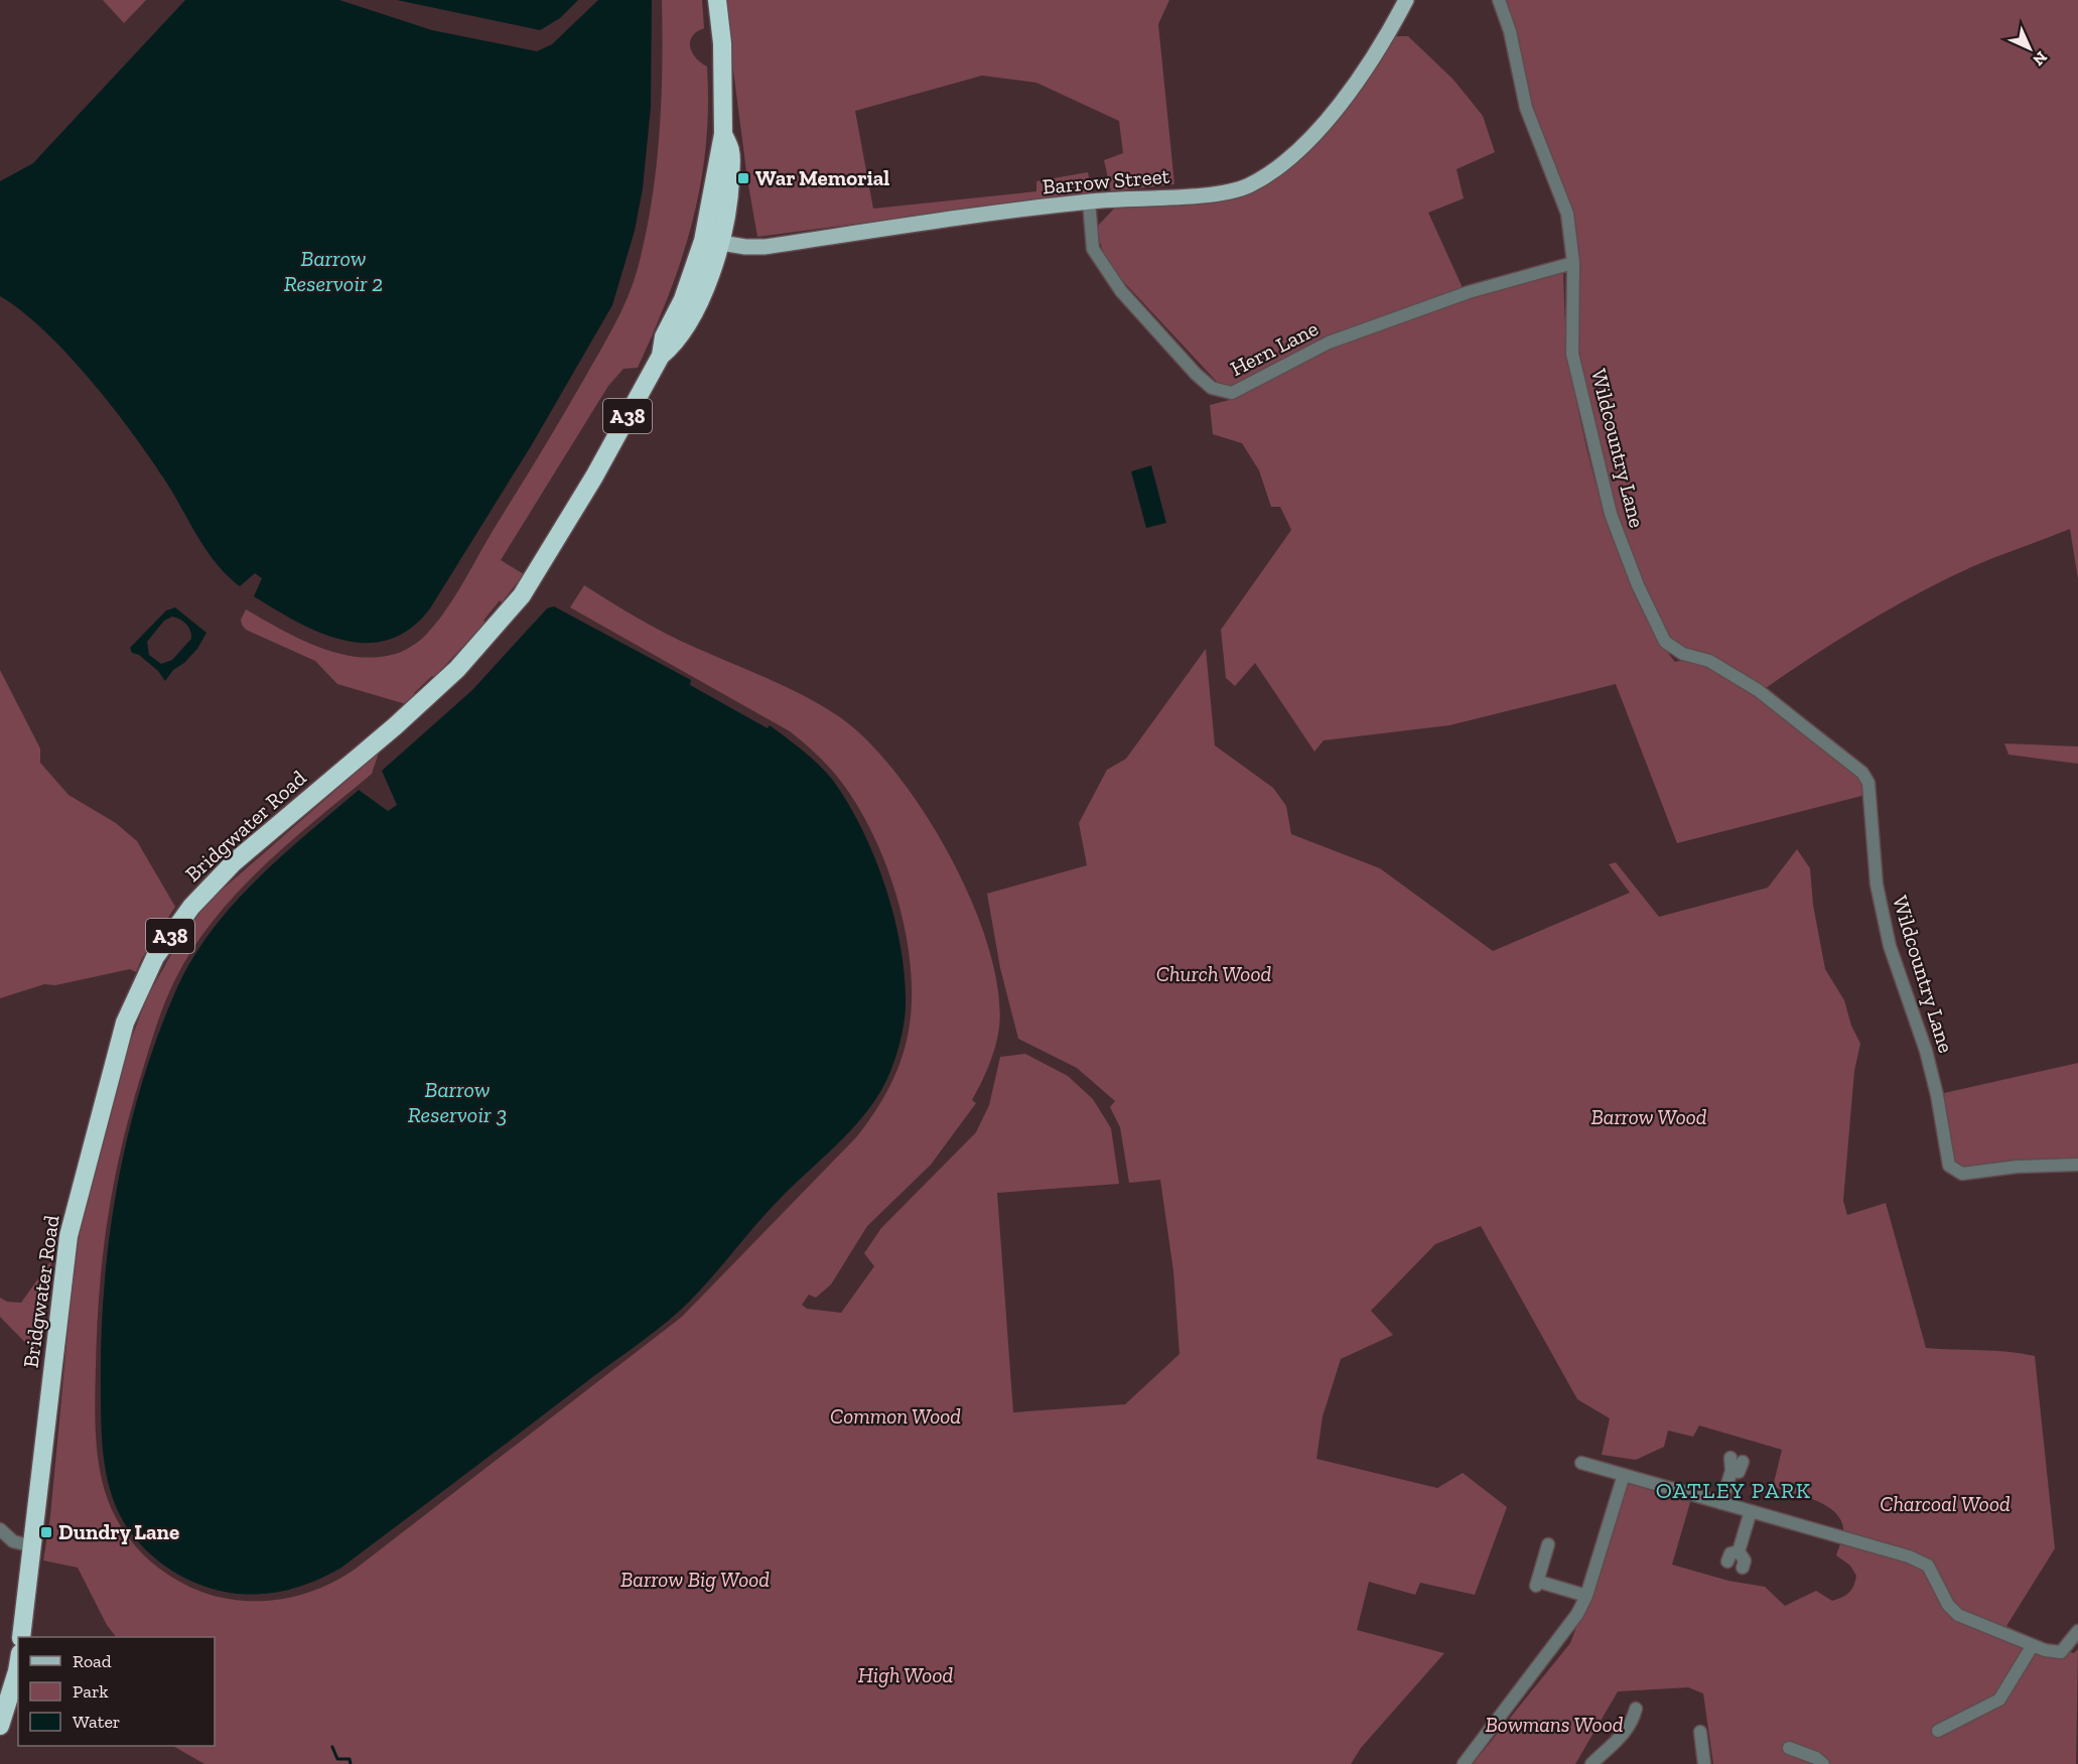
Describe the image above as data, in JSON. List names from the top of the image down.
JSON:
{
  "streets": {
    "highway": ["A38", "Bridgwater Road"],
    "main road": ["Barrow Street"],
    "street": ["Hern Lane", "Wildcountry Lane"]
  },
  "crossings": [
    ["Barrow Street", "Hern Lane"],
    ["Barrow Street", "Bridgwater Road"],
    ["Hern Lane", "Wildcountry Lane"]
  ],
  "districts": ["OATLEY PARK"],
  "water": ["Barrow Reservoir 2", "Barrow Reservoir 3"],
  "parks": [
    "Church Wood",
    "Barrow Wood",
    "Common Wood",
    "Charcoal Wood",
    "Barrow Big Wood",
    "High Wood",
    "Bowmans Wood"
  ],
  "places": {
    "transit": ["War Memorial", "Dundry Lane"]
  },
  "legend": ["Road", "Park", "Water"],
  "north": "bottom right"
}
